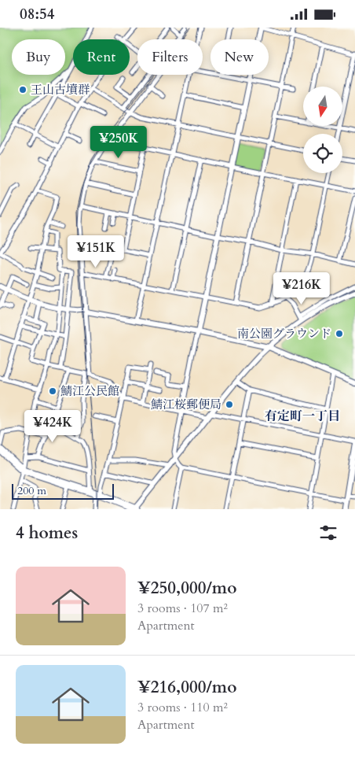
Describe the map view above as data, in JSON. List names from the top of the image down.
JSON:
{
  "districts": ["有定町一丁目"],
  "places": [
    "王山古墳群",
    "南公園グラウンド",
    "鯖江公民館",
    "鯖江桜郵便局"
  ],
  "scale_bar": "200 m",
  "north": "bottom",
  "page": {
    "status": "08:54",
    "chip": [
      "Buy",
      "Rent",
      "Filters",
      "New"
    ],
    "price": [
      "¥250K",
      "¥151K",
      "¥216K",
      "¥424K"
    ],
    "scale": "200 m",
    "heading": "4 homes",
    "list": [
      {
        "name": "¥250,000/mo",
        "note": "3 rooms · 107 m² · Apartment"
      },
      {
        "name": "¥216,000/mo",
        "note": "3 rooms · 110 m² · Apartment"
      }
    ]
  }
}
